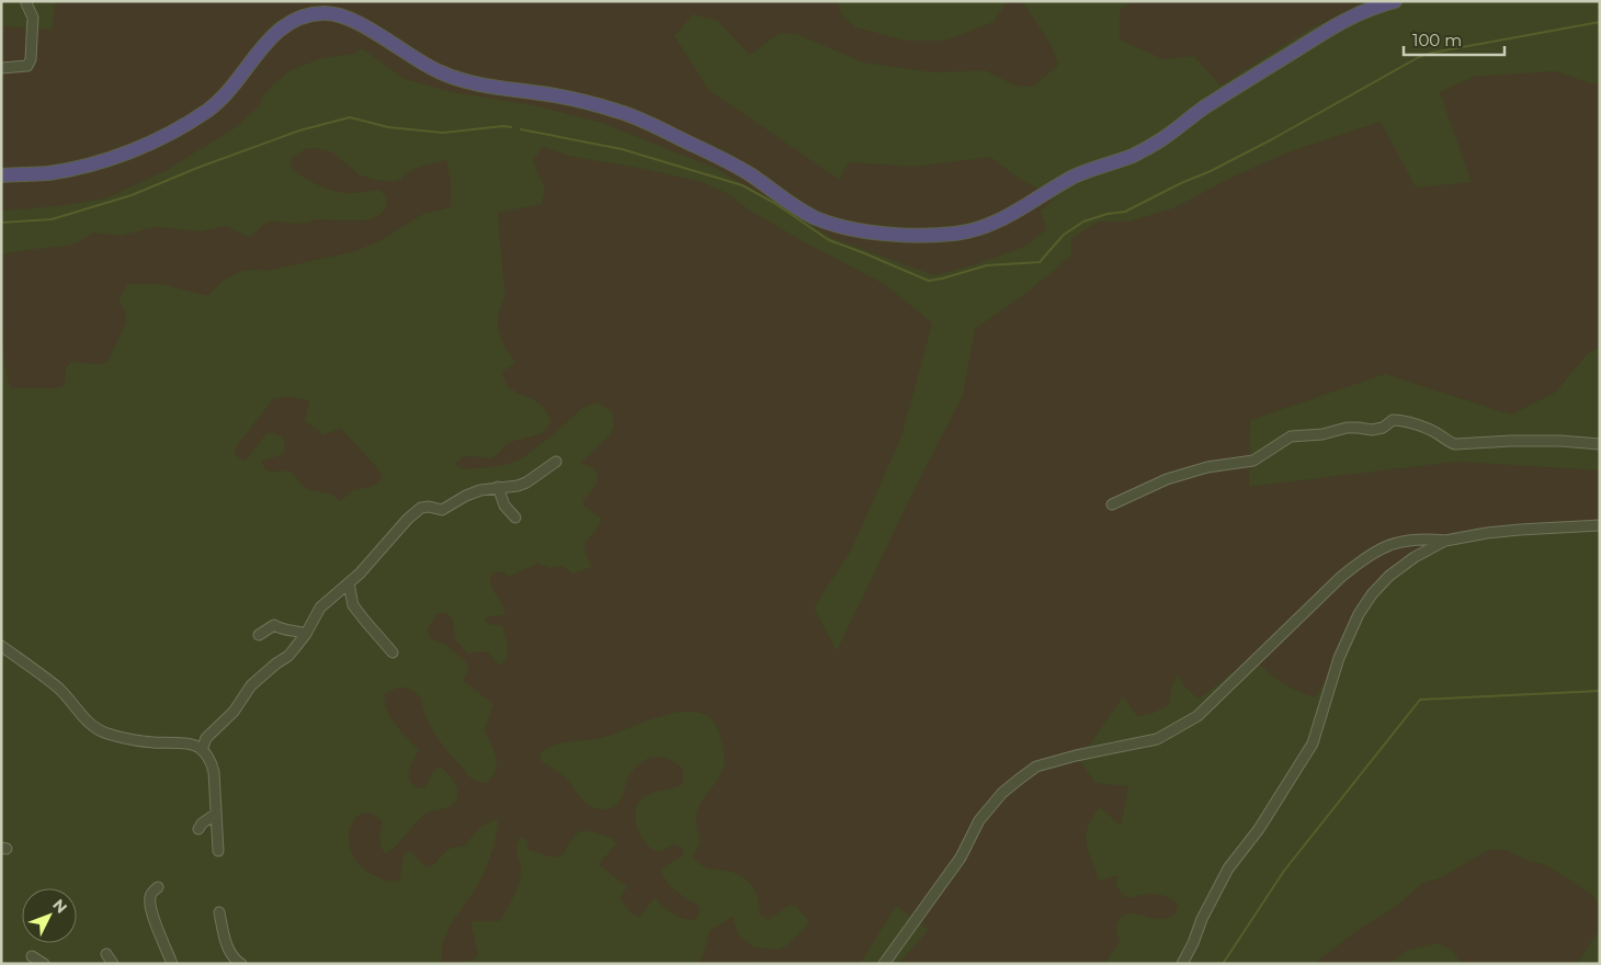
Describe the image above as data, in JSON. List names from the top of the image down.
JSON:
{
  "scale_bar": "100 m",
  "north": "top right"
}
